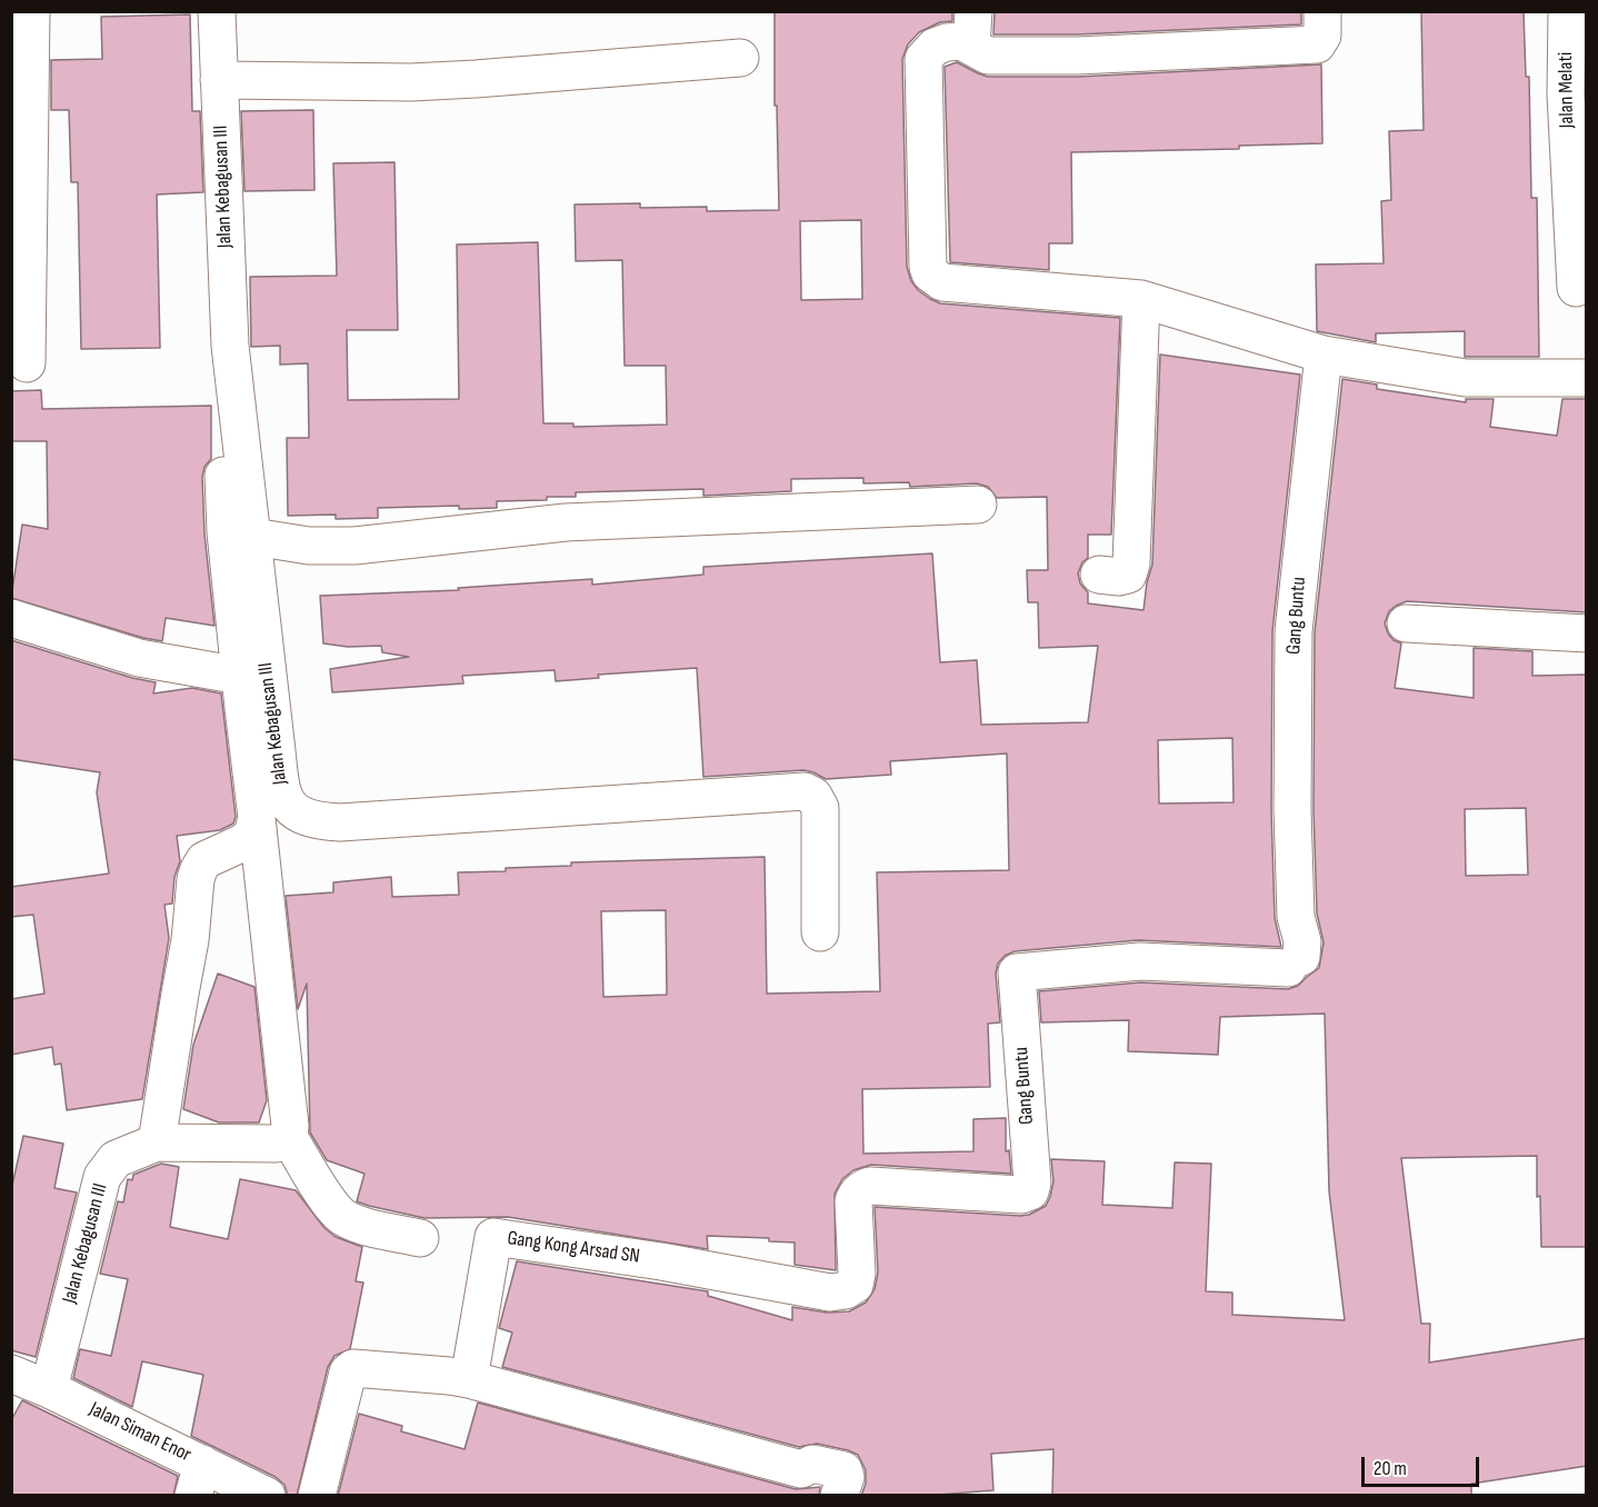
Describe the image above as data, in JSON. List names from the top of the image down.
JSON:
{
  "streets": {
    "street": [
      "Jalan Melati",
      "Jalan Kebagusan III",
      "Gang Buntu",
      "Gang Kong Arsad SN",
      "Jalan Siman Enor"
    ]
  },
  "crossings": [
    ["Jalan Kebagusan III", "Jalan Siman Enor"],
    ["Gang Buntu", "Gang Kong Arsad SN"]
  ],
  "scale_bar": "20 m"
}
